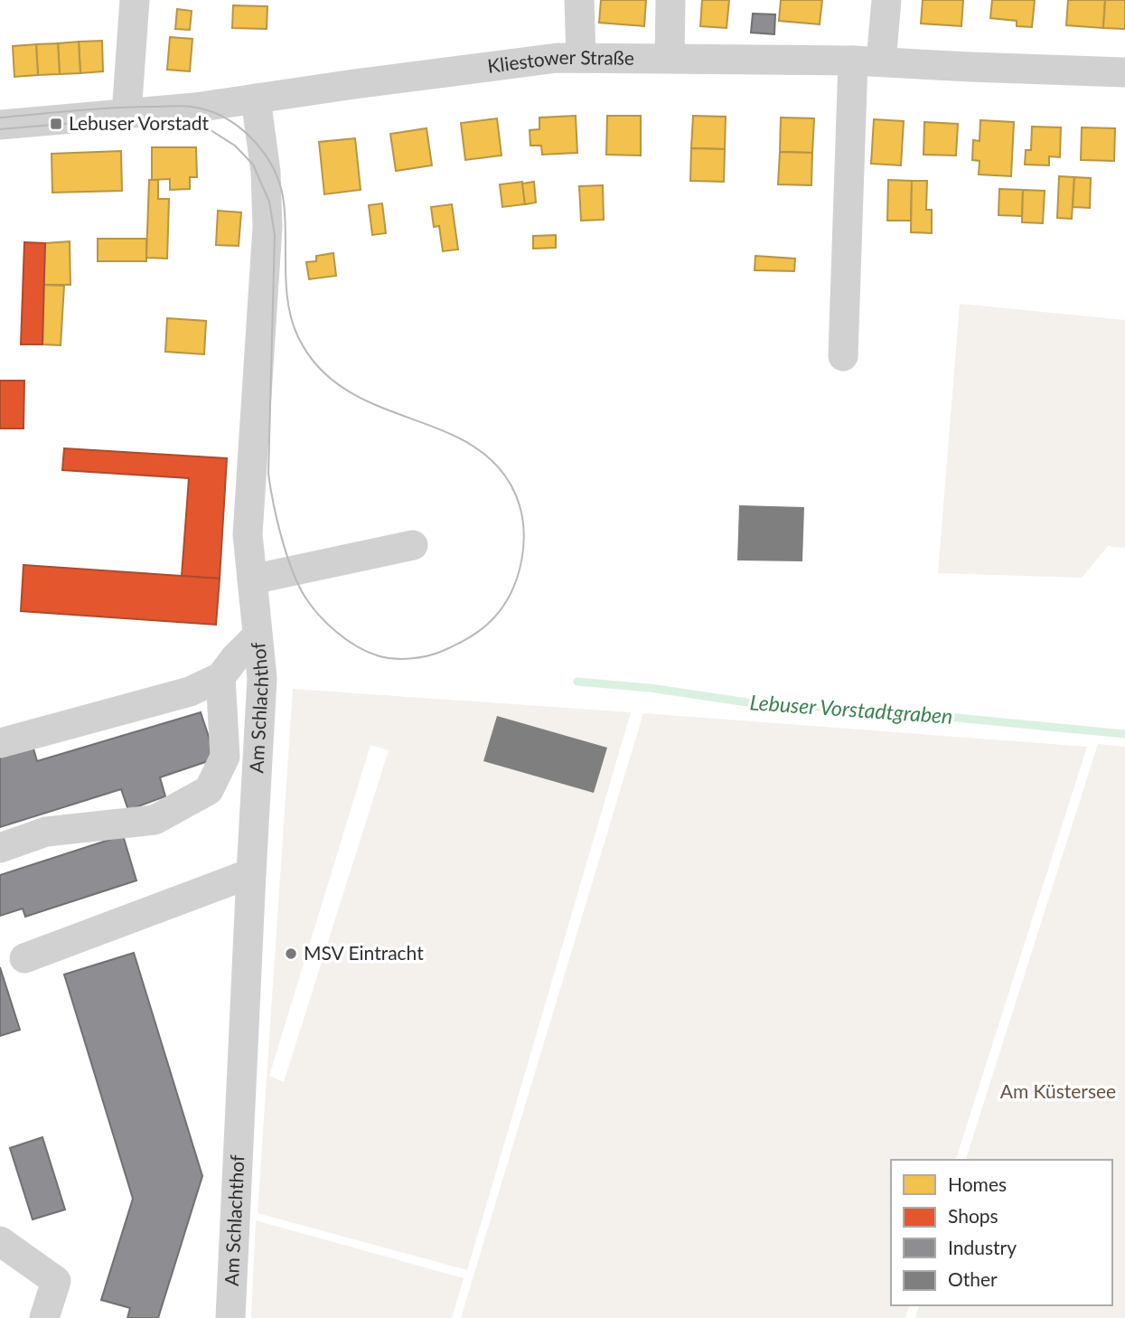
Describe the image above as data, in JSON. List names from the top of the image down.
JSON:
{
  "streets": {
    "street": ["Kliestower Straße", "Am Schlachthof"]
  },
  "crossings": [
    ["Kliestower Straße", "Am Schlachthof"]
  ],
  "water": ["Lebuser Vorstadtgraben"],
  "parks": ["Am Küstersee"],
  "places": {
    "transit": ["Lebuser Vorstadt"],
    "other": ["MSV Eintracht"]
  },
  "legend": [
    "Homes",
    "Shops",
    "Industry",
    "Other"
  ]
}
